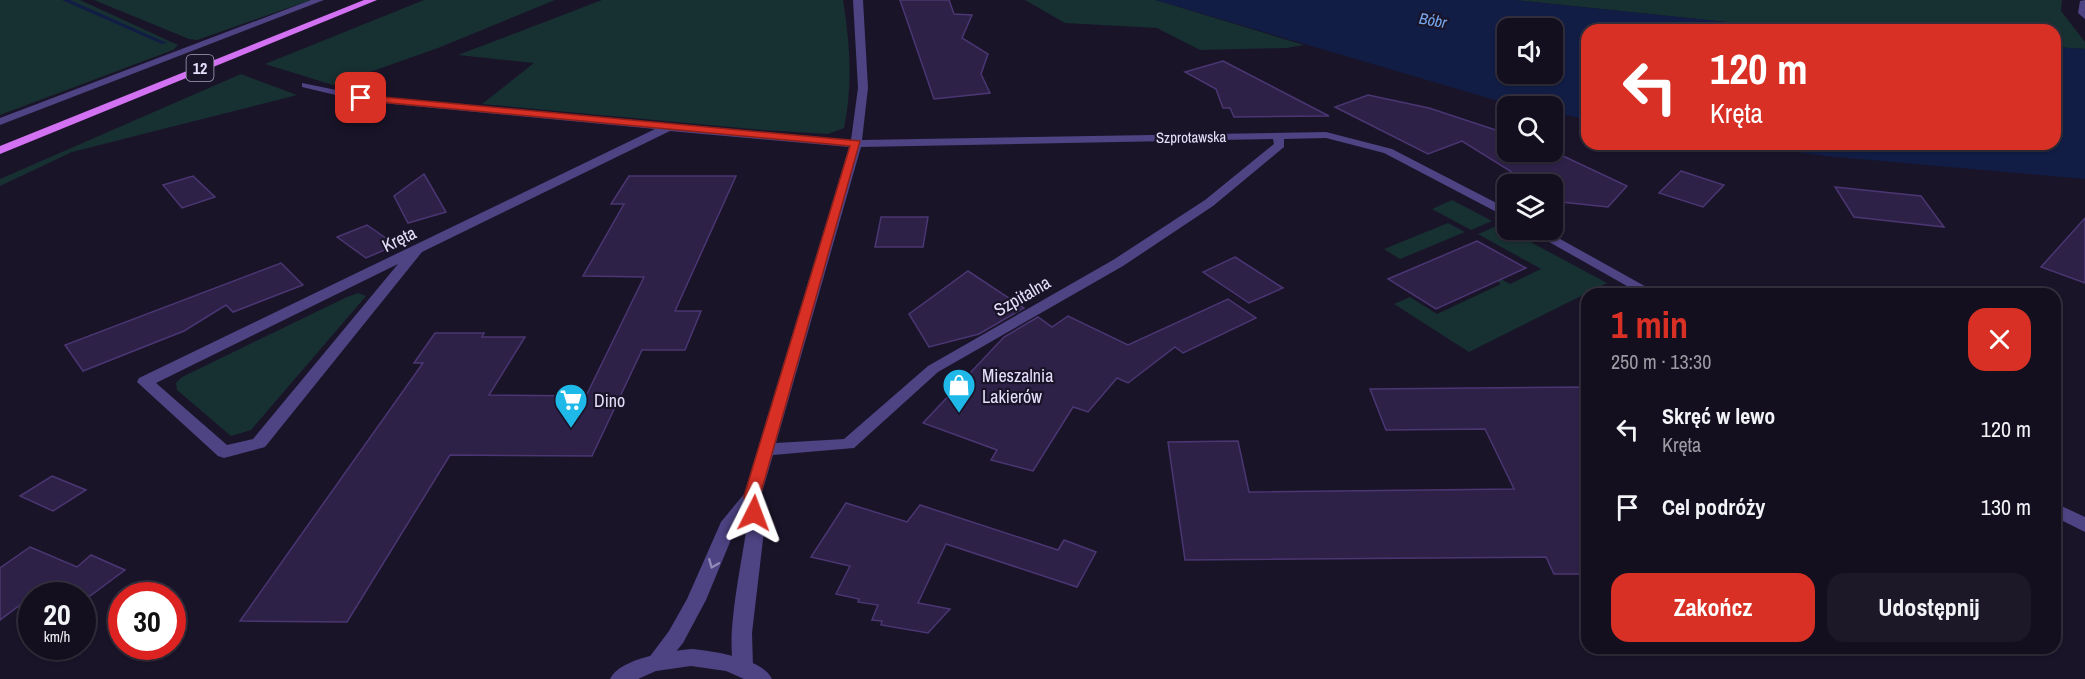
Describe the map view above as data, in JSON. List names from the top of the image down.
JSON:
{
  "streets": {
    "main road": ["12"],
    "street": ["Szprotawska", "Kręta", "Szpitalna"]
  },
  "crossings": [
    ["Szprotawska", "Szpitalna"]
  ],
  "water": ["Bóbr"],
  "places": {
    "shop": ["Mieszalnia Lakierów"],
    "supermarket": ["Dino"]
  },
  "page": {
    "turn": ["120 m", "Kręta"],
    "heading": ["1 min", "250 m · 13:30"],
    "list": [
      {
        "name": "Skręć w lewo",
        "note": "Kręta",
        "value": "120 m"
      },
      {
        "name": "Cel podróży",
        "value": "130 m"
      }
    ],
    "buttons": ["Zakończ", "Udostępnij"],
    "speed": "20 km/h",
    "limit": "30"
  }
}
